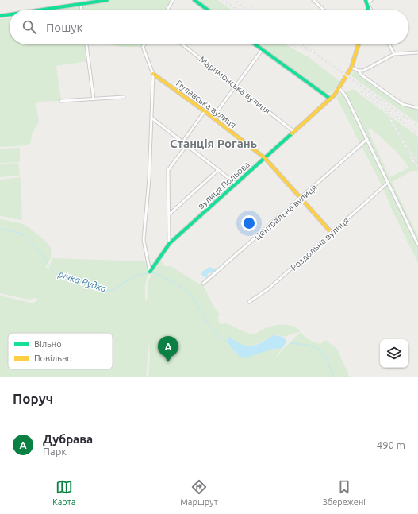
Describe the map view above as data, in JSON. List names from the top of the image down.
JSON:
{
  "streets": {
    "street": [
      "Маримонська вулиця",
      "Пулавська вулиця",
      "вулиця Польова",
      "Центральна вулиця",
      "Роздольна вулиця"
    ]
  },
  "crossings": [
    ["Маримонська вулиця", "вулиця Польова"],
    ["Пулавська вулиця", "вулиця Польова"],
    ["Пулавська вулиця", "Центральна вулиця"],
    ["Пулавська вулиця", "Роздольна вулиця"]
  ],
  "districts": ["Станція Рогань"],
  "water": ["річка Рудка"],
  "legend": ["Вільно", "Повільно"],
  "page": {
    "search": "Пошук",
    "pins": "A",
    "heading": "Поруч",
    "list": [
      {
        "mark": "A",
        "name": "Дубрава",
        "note": "Парк",
        "value": "490 m"
      }
    ],
    "nav": ["Карта", "Маршрут", "Збережені"]
  }
}
